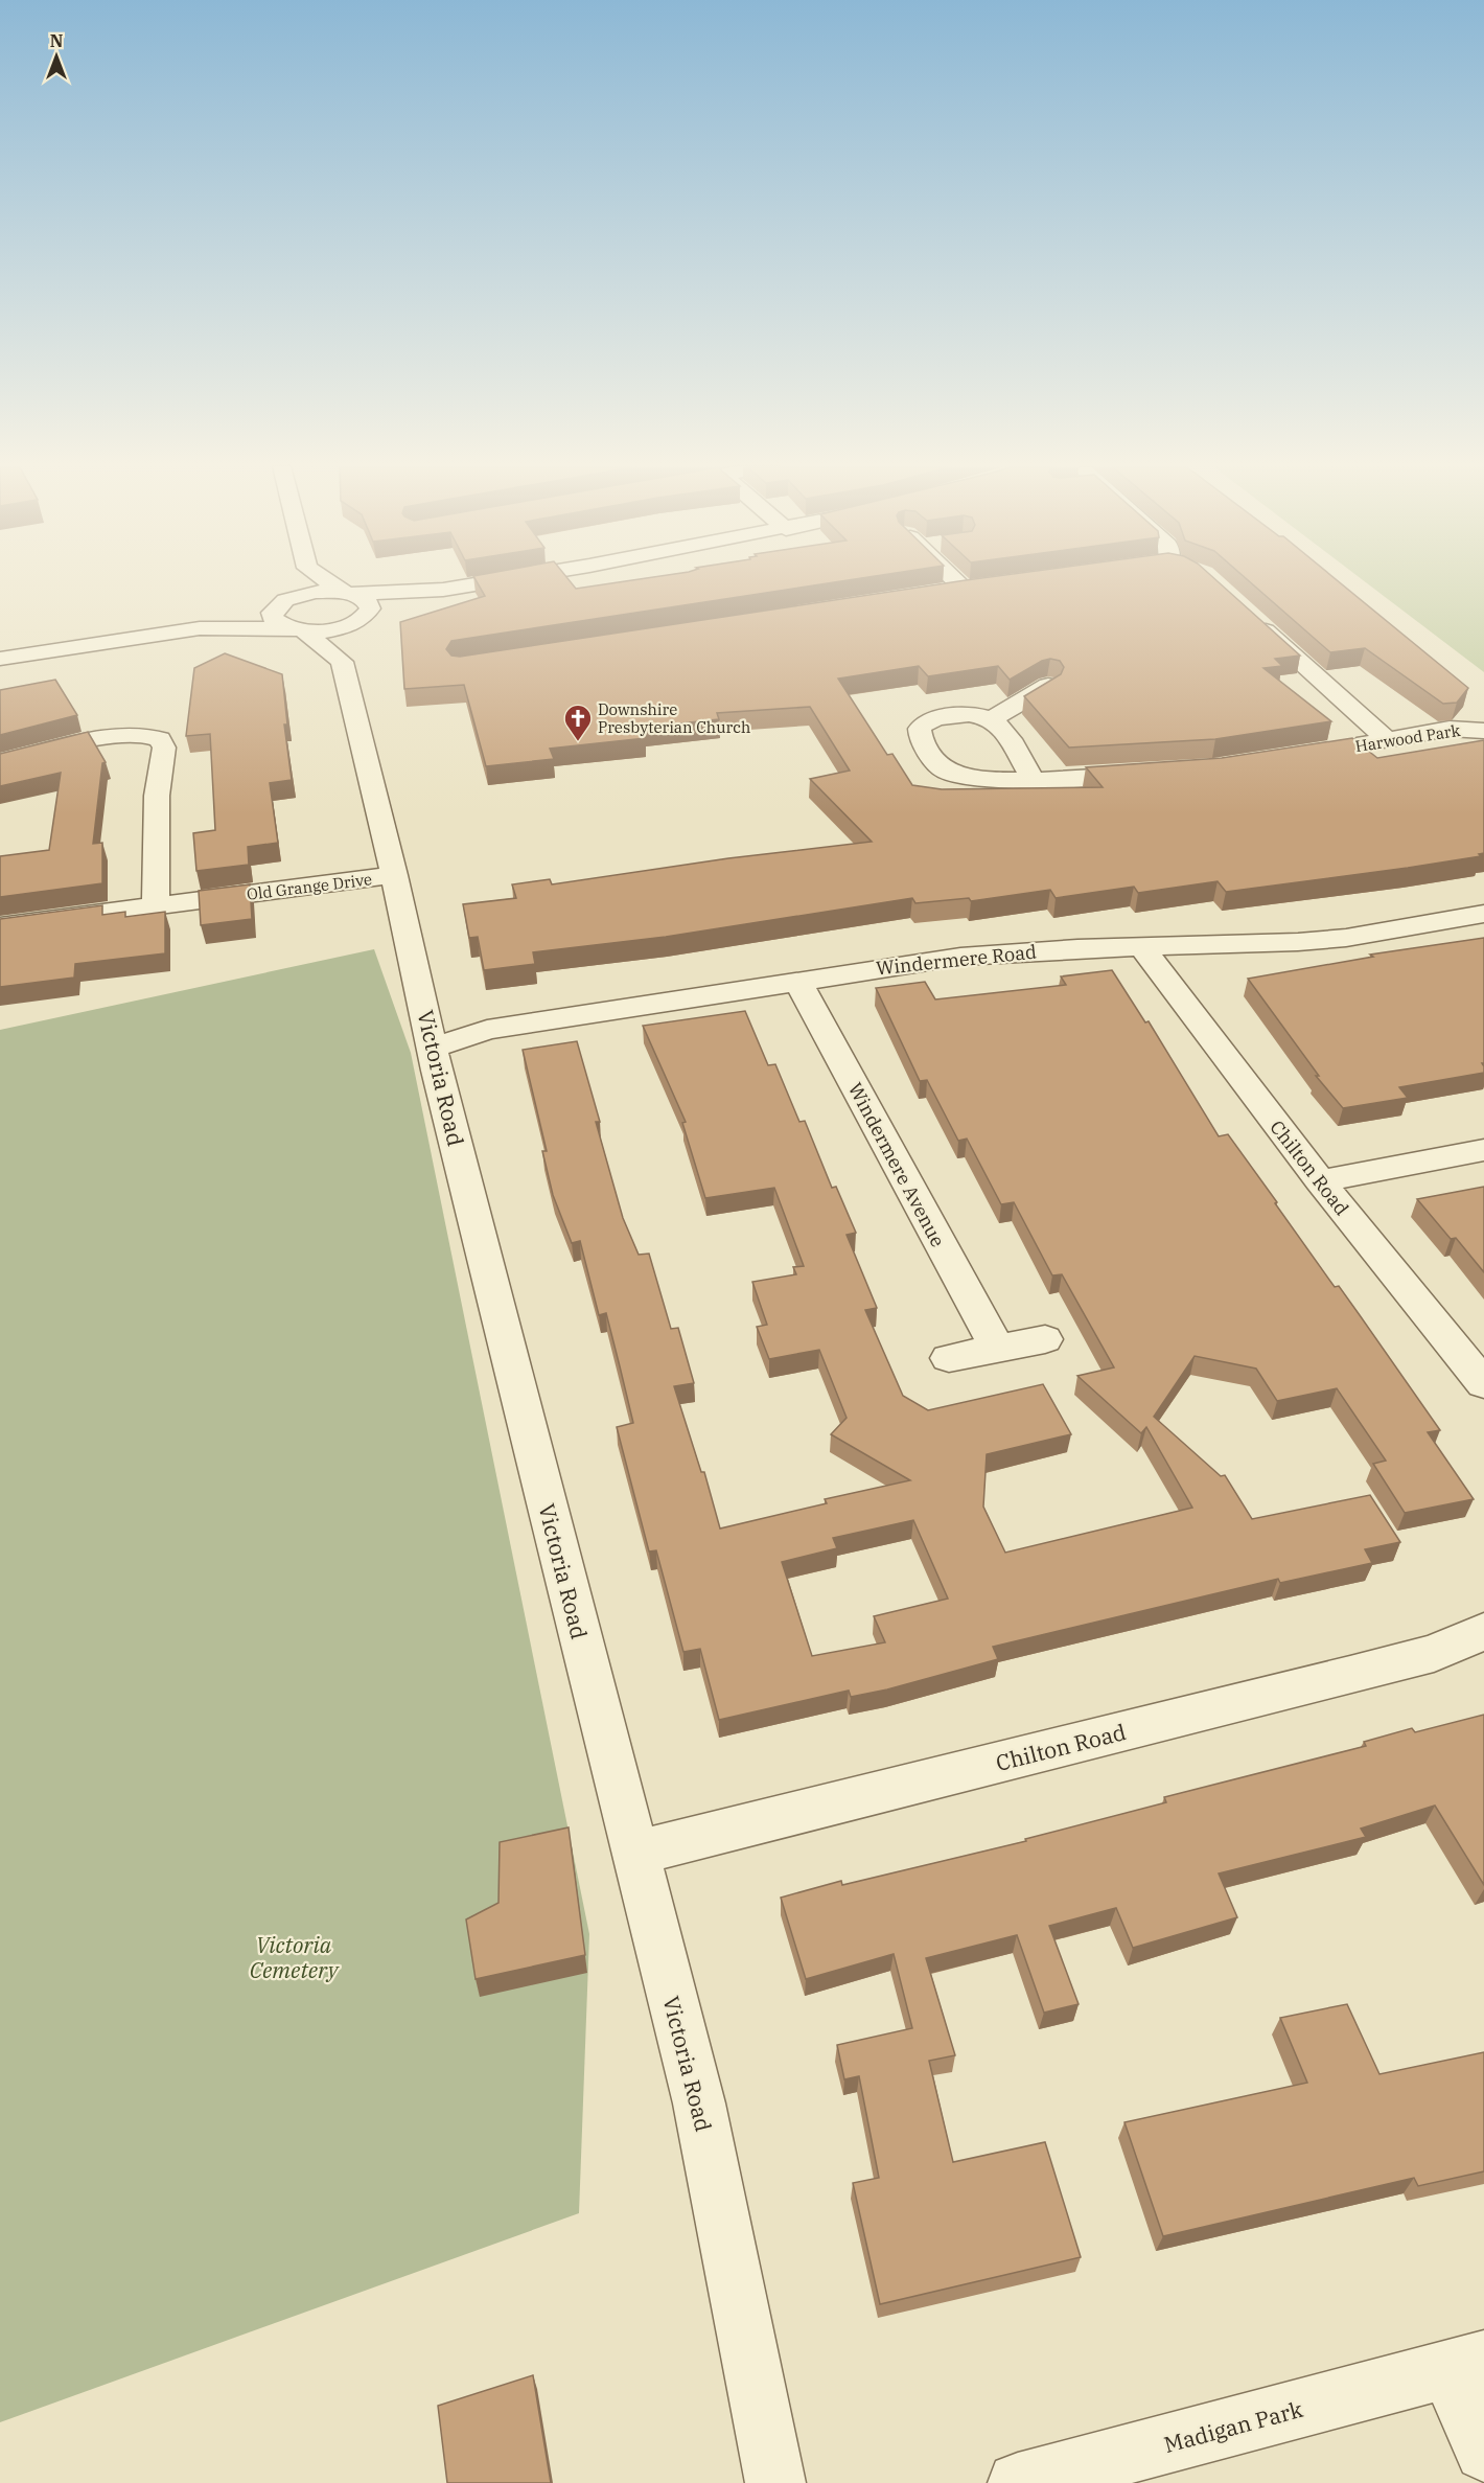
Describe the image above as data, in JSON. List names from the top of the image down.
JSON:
{
  "streets": {
    "street": [
      "Harwood Park",
      "Old Grange Drive",
      "Windermere Road",
      "Victoria Road",
      "Windermere Avenue",
      "Chilton Road",
      "Madigan Park"
    ]
  },
  "crossings": [
    ["Old Grange Drive", "Victoria Road"],
    ["Windermere Road", "Victoria Road"],
    ["Windermere Road", "Windermere Avenue"],
    ["Windermere Road", "Chilton Road"],
    ["Victoria Road", "Chilton Road"]
  ],
  "parks": ["Victoria Cemetery"],
  "places": {
    "church": ["Downshire Presbyterian Church"]
  },
  "north": "top"
}
